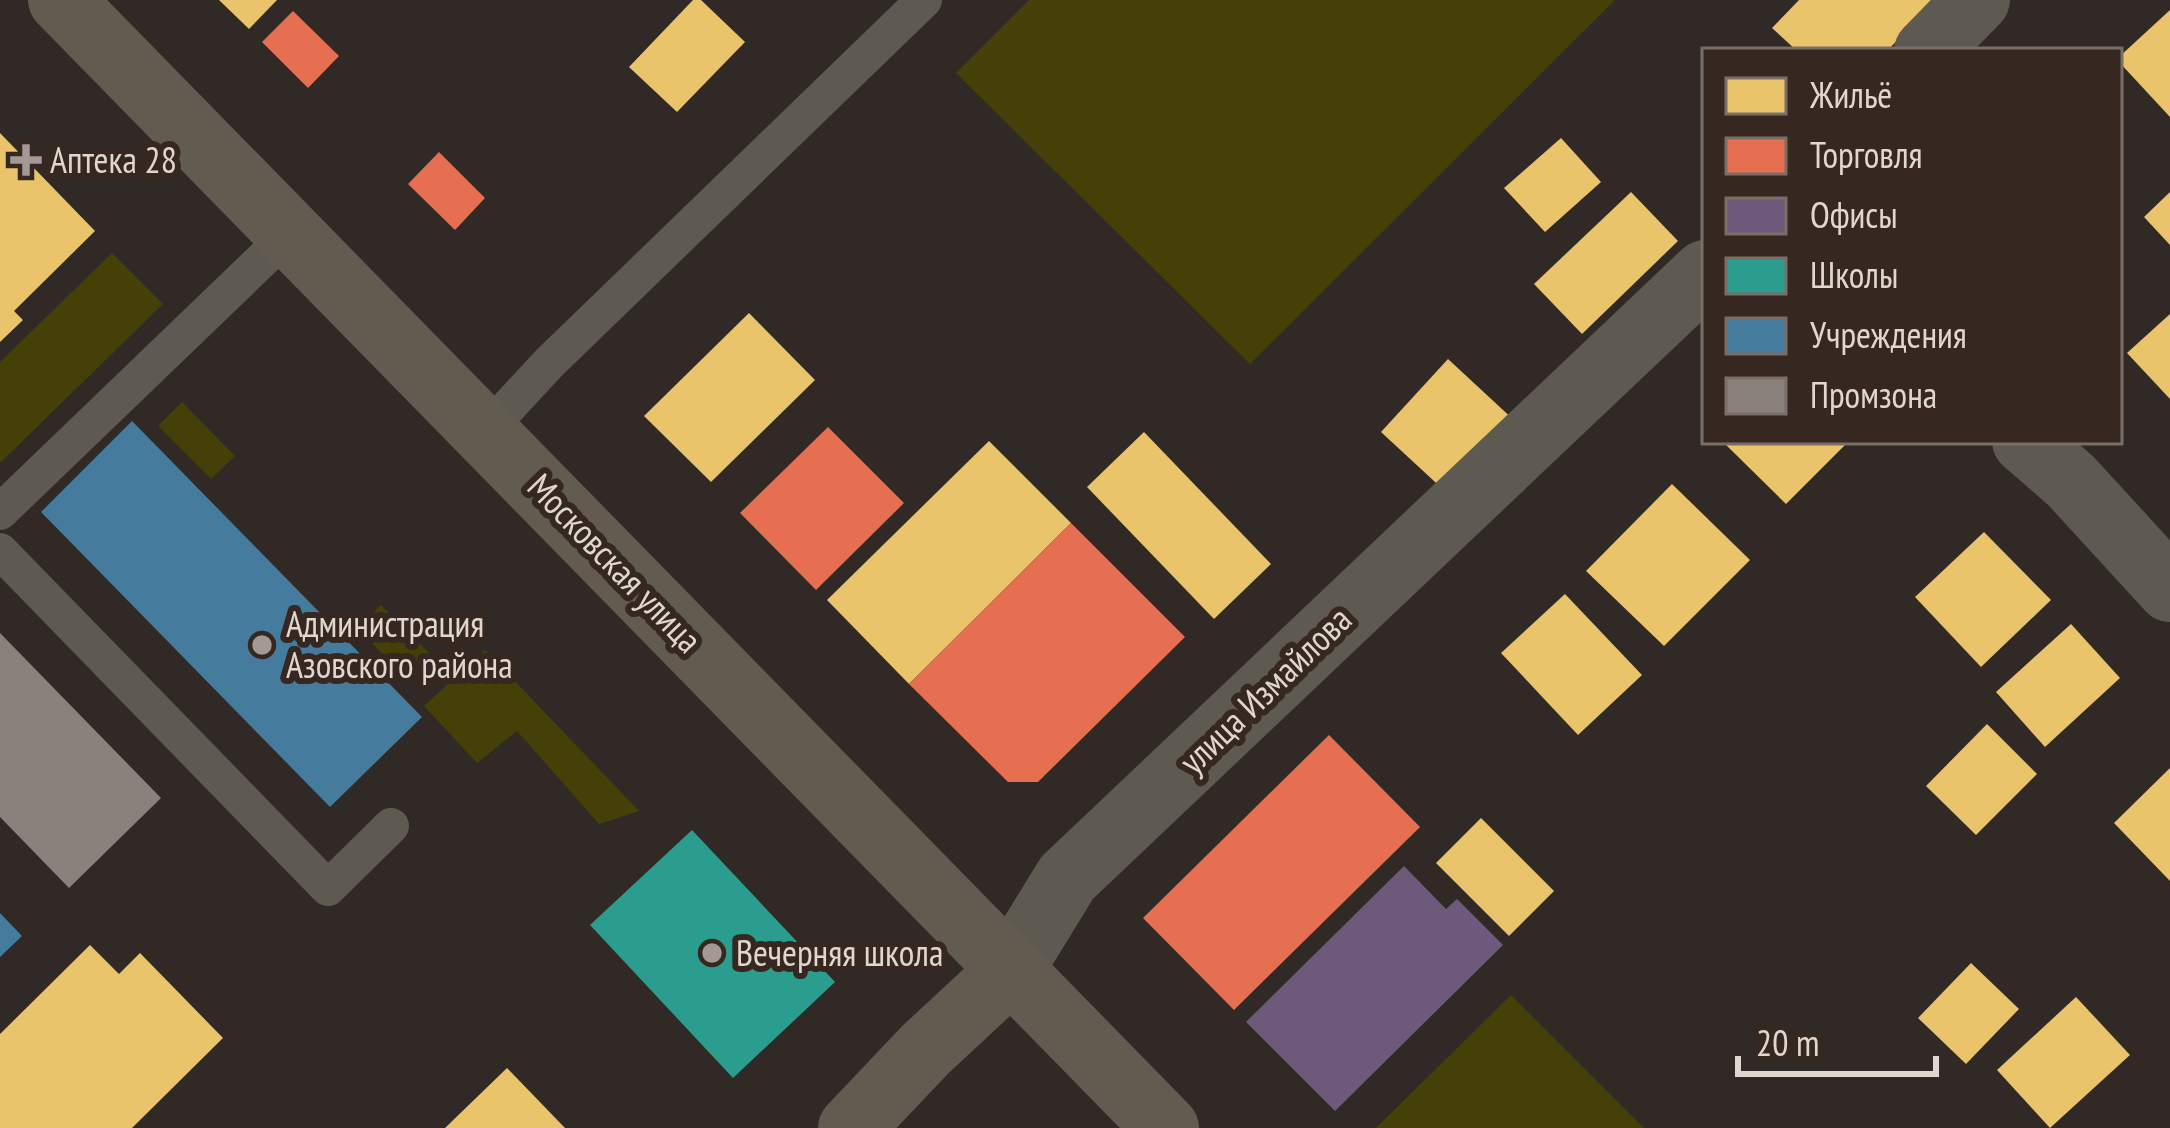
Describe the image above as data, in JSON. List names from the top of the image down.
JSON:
{
  "streets": {
    "main road": ["Московская улица", "улица Измайлова"]
  },
  "crossings": [
    ["Московская улица", "улица Измайлова"]
  ],
  "places": {
    "health": ["Аптека 28"],
    "other": ["Администрация Азовского района", "Вечерняя школа"]
  },
  "legend": [
    "Жильё",
    "Торговля",
    "Офисы",
    "Школы",
    "Учреждения",
    "Промзона"
  ],
  "scale_bar": "20 m"
}
